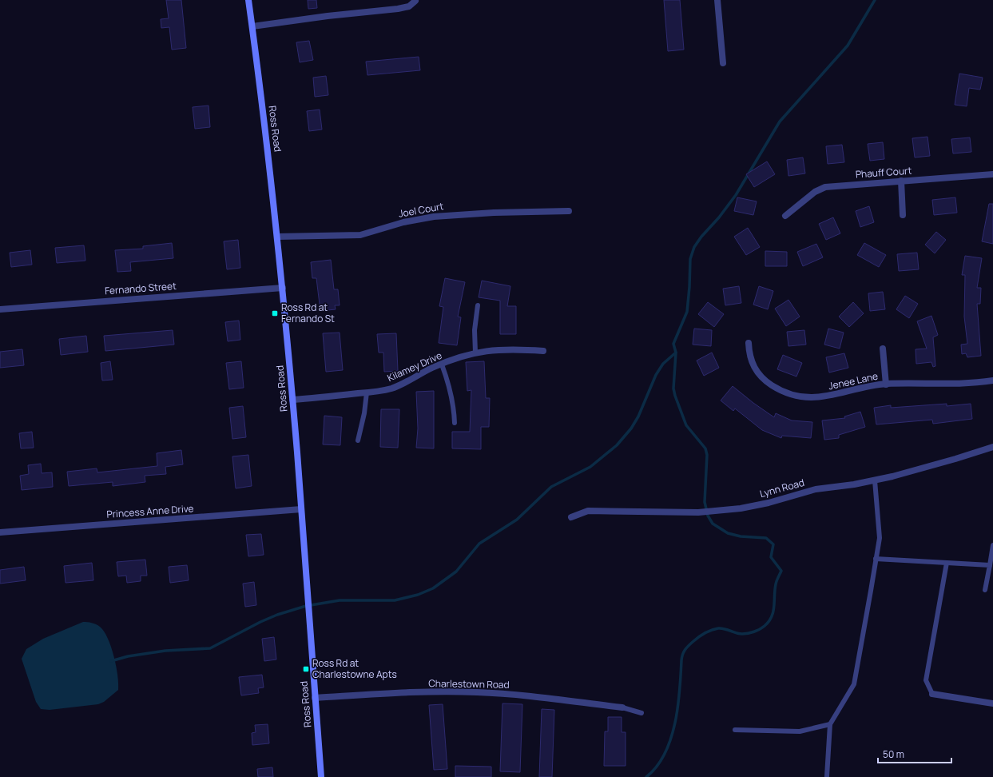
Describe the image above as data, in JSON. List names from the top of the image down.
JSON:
{
  "streets": {
    "street": [
      "Ross Road",
      "Phauff Court",
      "Joel Court",
      "Fernando Street",
      "Kilamey Drive",
      "Jenee Lane",
      "Lynn Road",
      "Princess Anne Drive",
      "Charlestown Road"
    ]
  },
  "crossings": [
    ["Ross Road", "Joel Court"],
    ["Ross Road", "Fernando Street"],
    ["Ross Road", "Kilamey Drive"],
    ["Ross Road", "Princess Anne Drive"],
    ["Ross Road", "Charlestown Road"]
  ],
  "places": {
    "transit": ["Ross Rd at Fernando St", "Ross Rd at Charlestowne Apts"]
  },
  "scale_bar": "50 m"
}
